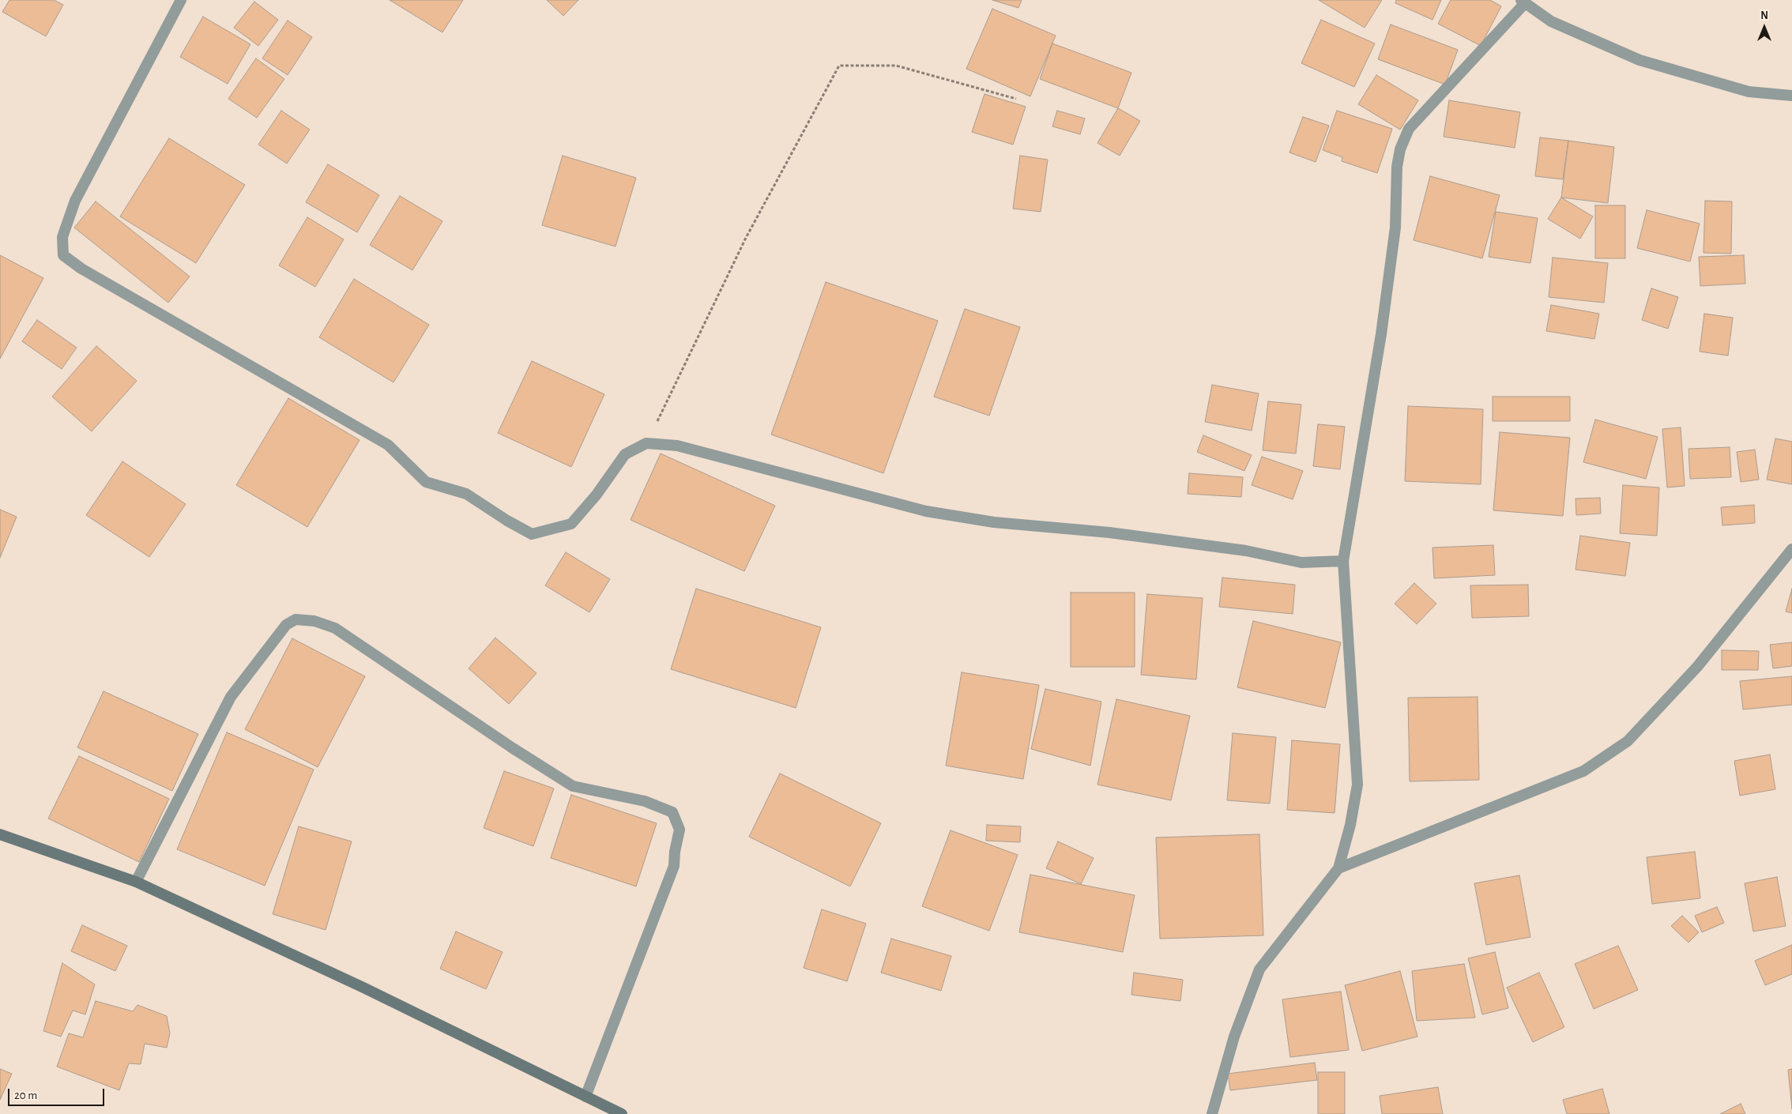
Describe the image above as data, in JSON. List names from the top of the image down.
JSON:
{
  "scale_bar": "20 m",
  "north": "top"
}
